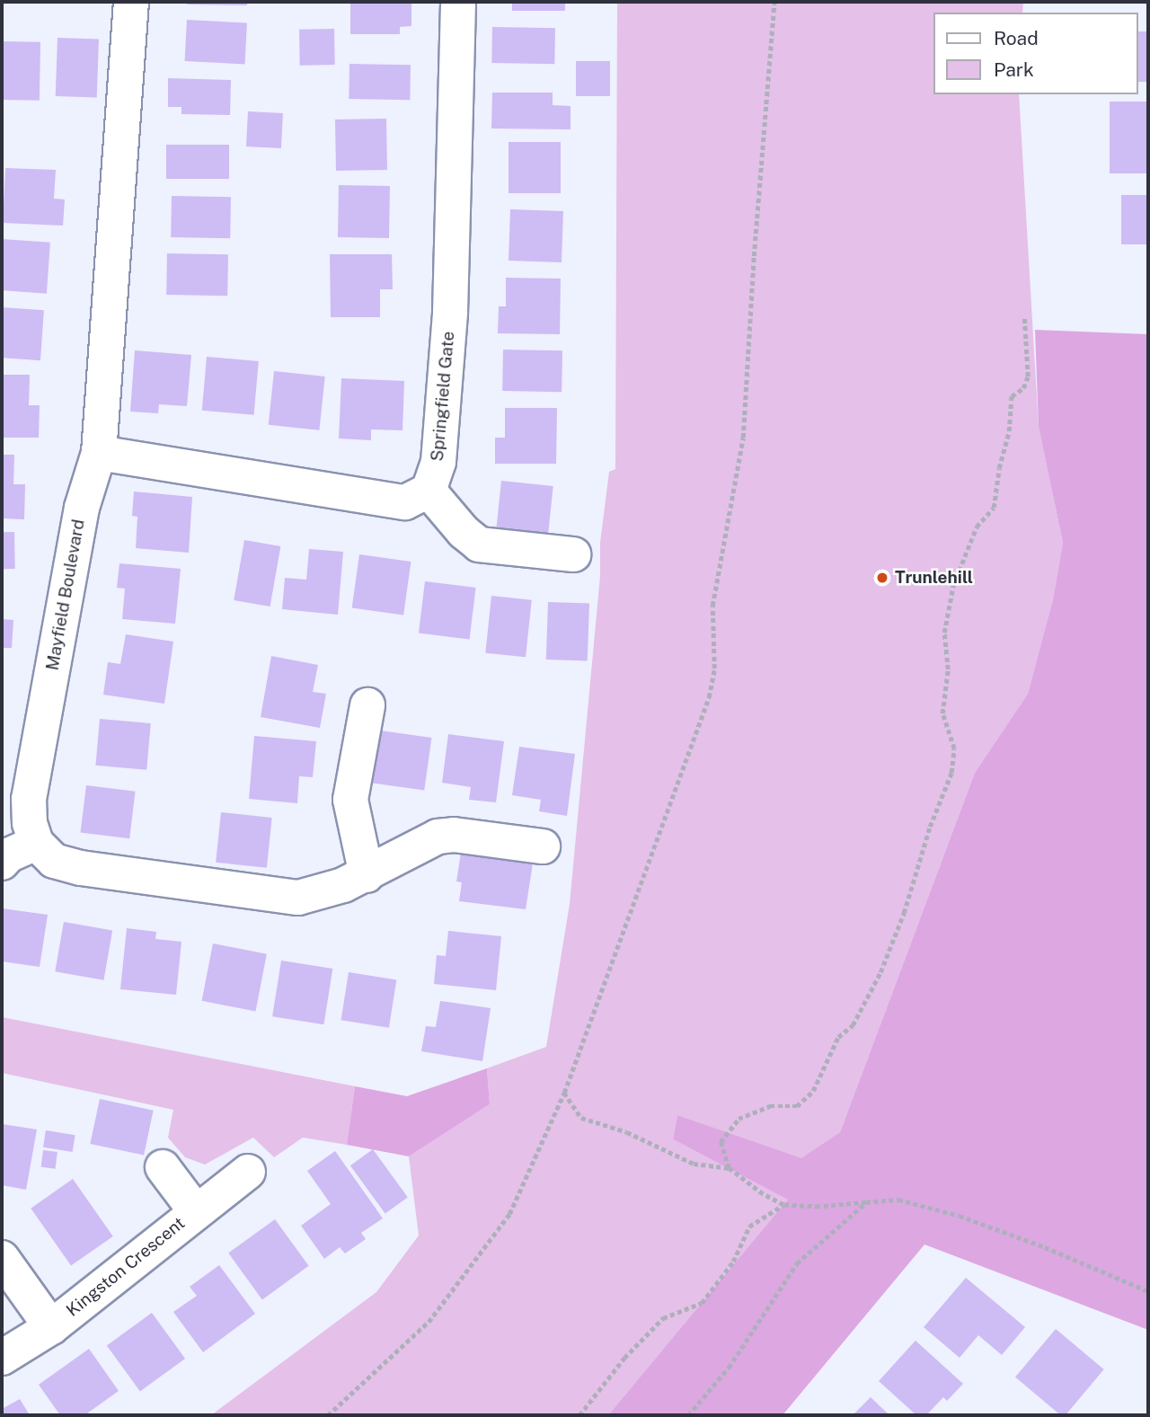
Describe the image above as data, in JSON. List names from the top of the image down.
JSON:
{
  "streets": {
    "street": ["Springfield Gate", "Mayfield Boulevard", "Kingston Crescent"]
  },
  "places": ["Trunlehill"],
  "legend": ["Road", "Park"]
}
